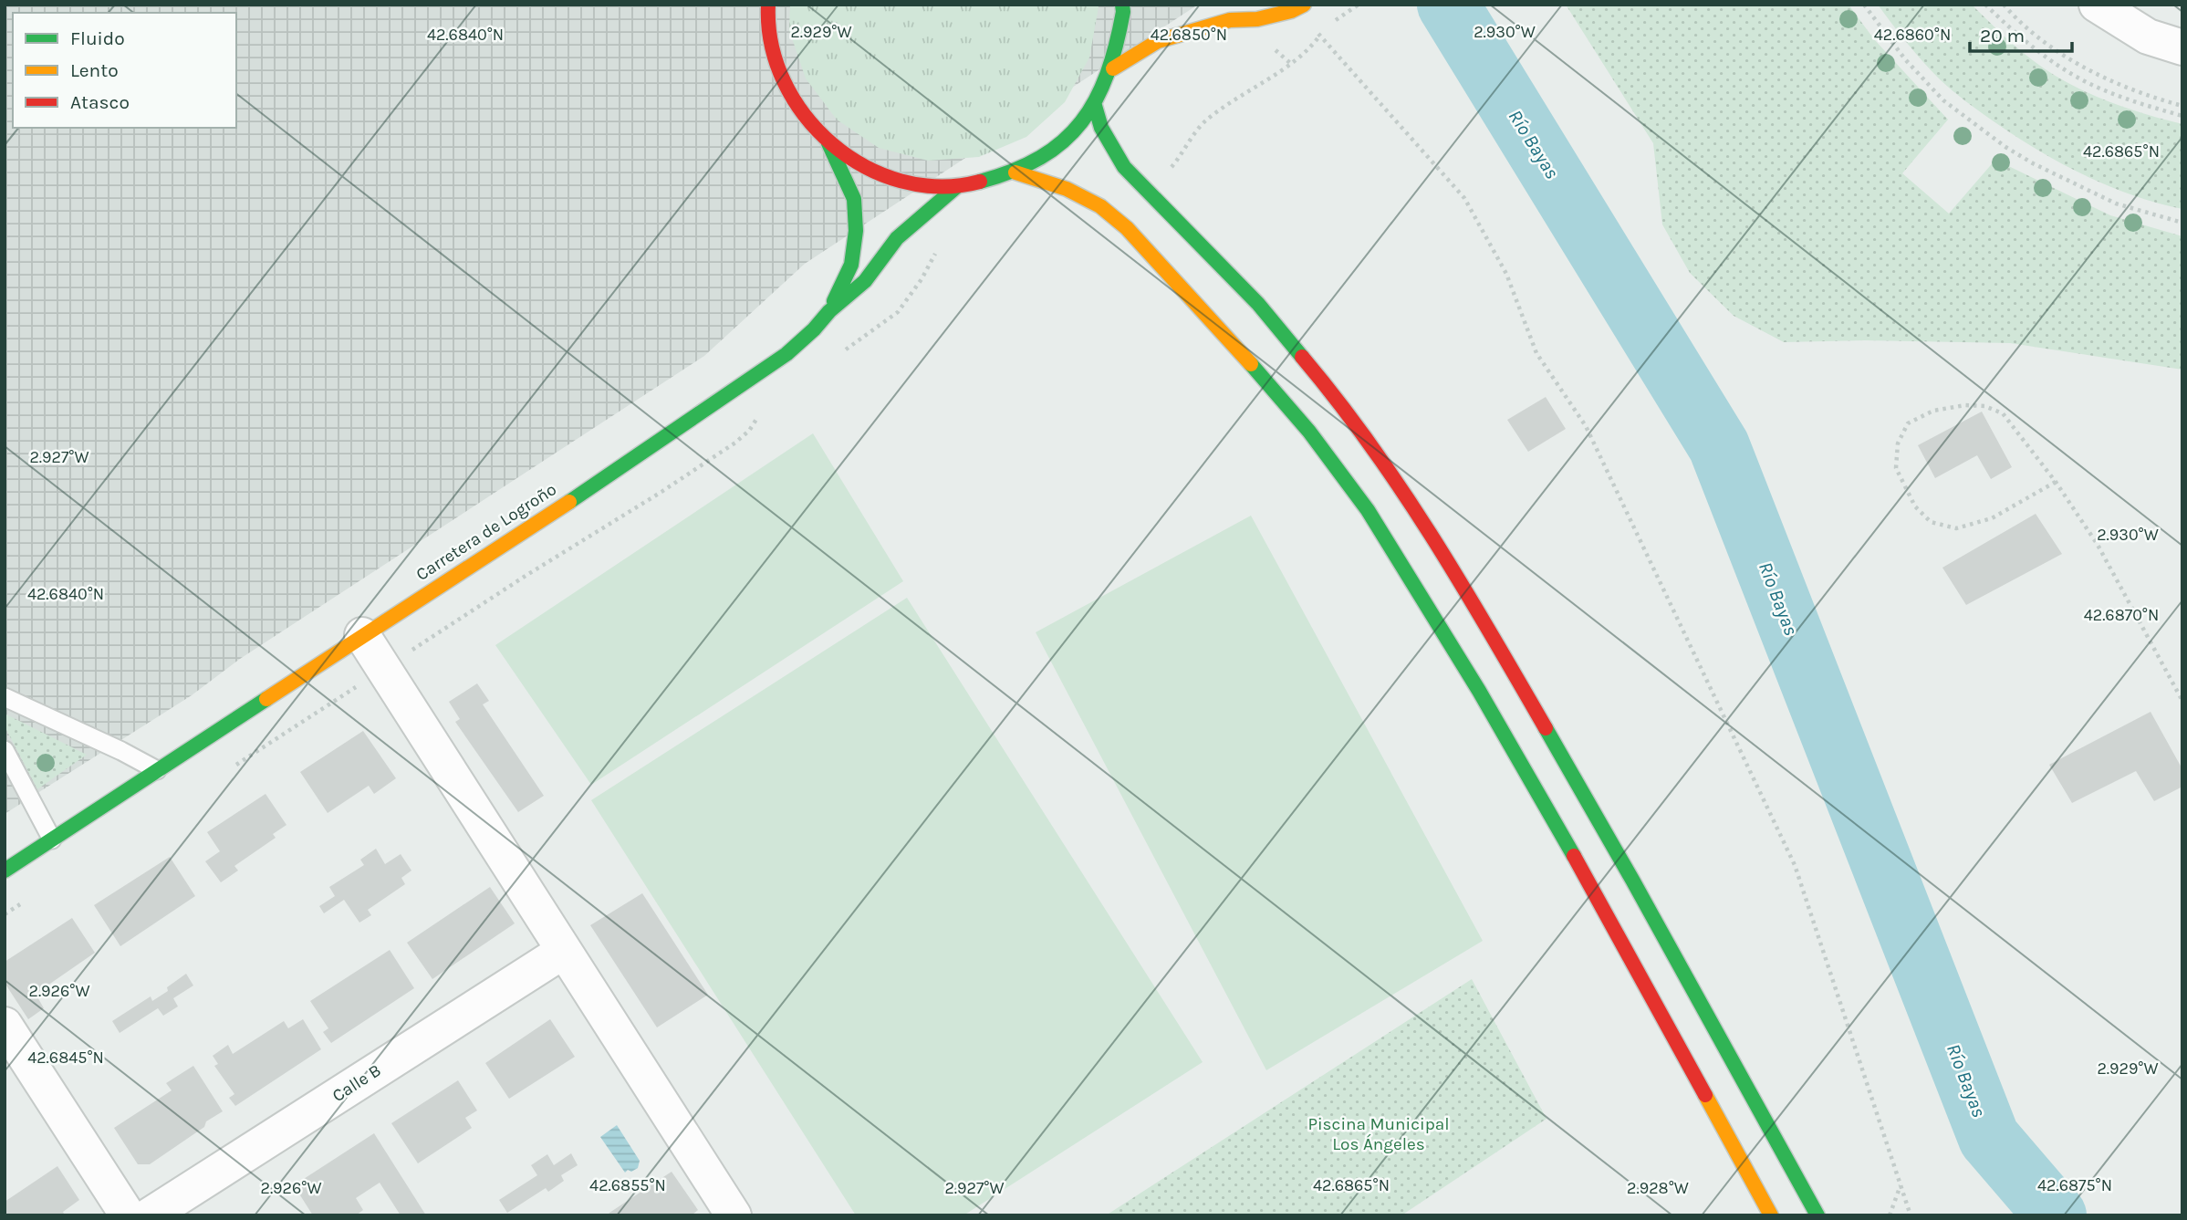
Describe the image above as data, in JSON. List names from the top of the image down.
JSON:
{
  "streets": {
    "street": ["Carretera de Logroño", "Calle B"]
  },
  "water": ["Río Bayas"],
  "parks": ["Piscina Municipal Los Ángeles"],
  "legend": ["Fluido", "Lento", "Atasco"],
  "scale_bar": "20 m",
  "coordinates": [
    "2.929°W",
    "2.930°W",
    "42.6840°N",
    "42.6850°N",
    "42.6860°N",
    "42.6865°N",
    "2.927°W",
    "42.6870°N",
    "2.926°W",
    "42.6845°N",
    "42.6855°N",
    "42.6875°N",
    "2.928°W"
  ]
}
